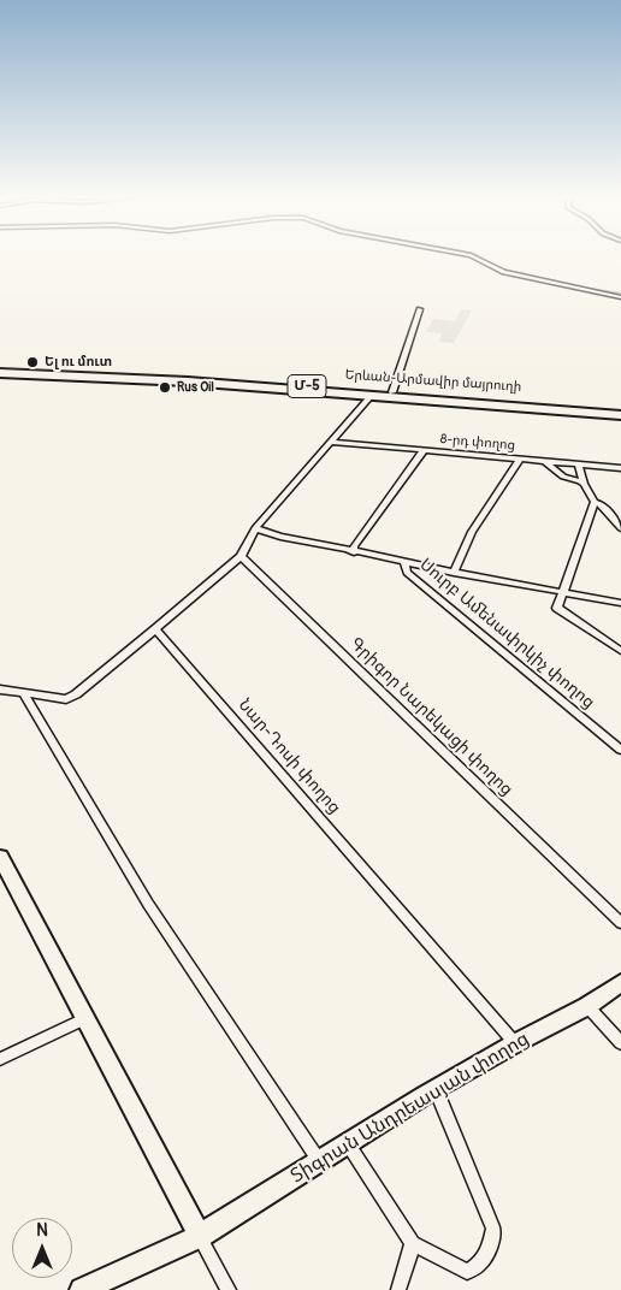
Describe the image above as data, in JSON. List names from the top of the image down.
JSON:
{
  "streets": {
    "highway": ["Երևան-Արմավիր մայրուղի", "Մ-5"],
    "main road": ["Տիգրան Անդրեասյան փողոց"],
    "street": [
      "8-րդ փողոց",
      "Սուրբ Ամենափրկիչ փողոց",
      "Գրիգոր Նարեկացի փողոց",
      "Նար-Դոսի փողոց"
    ]
  },
  "crossings": [
    ["Նար-Դոսի փողոց", "Տիգրան Անդրեասյան փողոց"]
  ],
  "places": ["Ել ու մուտ", "Rus Oil"],
  "north": "top"
}
